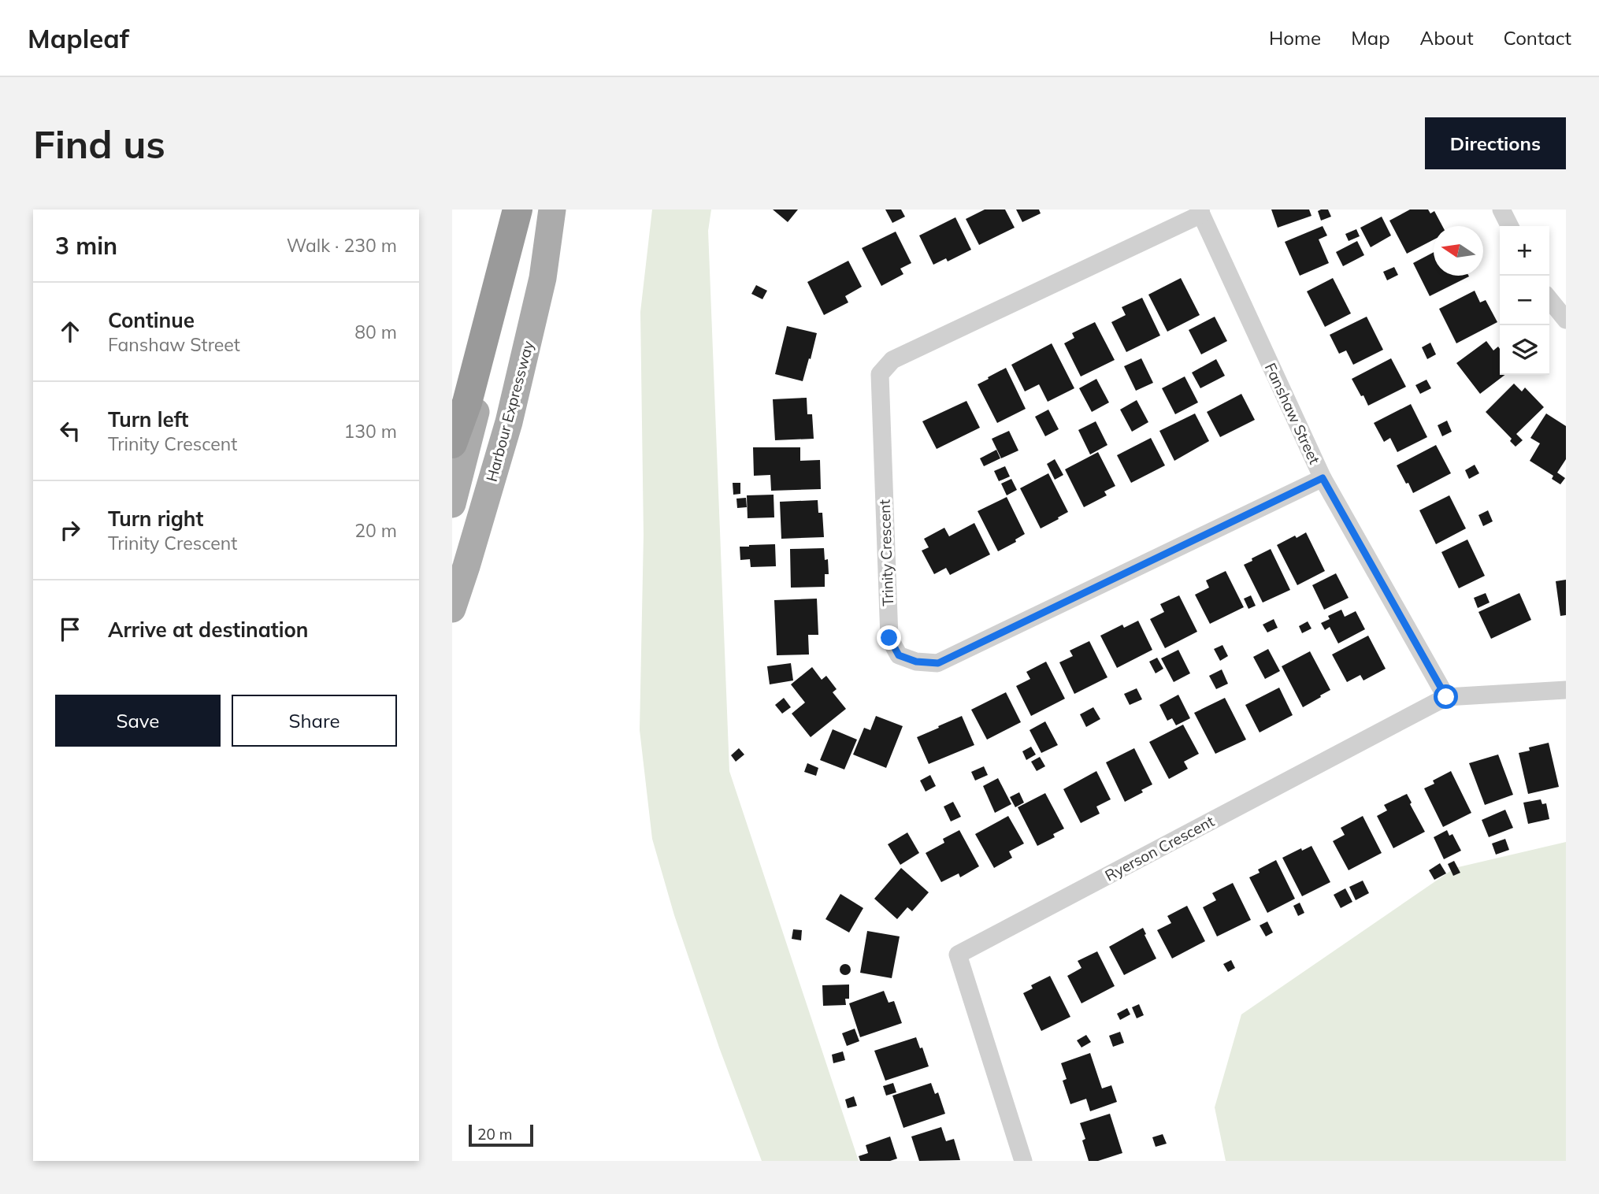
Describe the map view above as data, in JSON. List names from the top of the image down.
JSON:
{
  "streets": {
    "main road": ["Harbour Expressway"],
    "street": ["Fanshaw Street", "Trinity Crescent", "Ryerson Crescent"]
  },
  "crossings": [
    ["Fanshaw Street", "Trinity Crescent"],
    ["Fanshaw Street", "Ryerson Crescent"]
  ],
  "scale_bar": "20 m",
  "north": "left",
  "page": {
    "header": "Mapleaf",
    "nav": [
      "Home",
      "Map",
      "About",
      "Contact"
    ],
    "buttons": [
      "Directions",
      ["Save", "Share"]
    ],
    "title": "Find us",
    "heading": ["3 min", "Walk · 230 m"],
    "map_buttons": ["+", "−"],
    "list": [
      ["Continue", "Fanshaw Street", "80 m"],
      ["Turn left", "Trinity Crescent", "130 m"],
      ["Turn right", "Trinity Crescent", "20 m"],
      "Arrive at destination"
    ],
    "scale": "20 m"
  }
}
